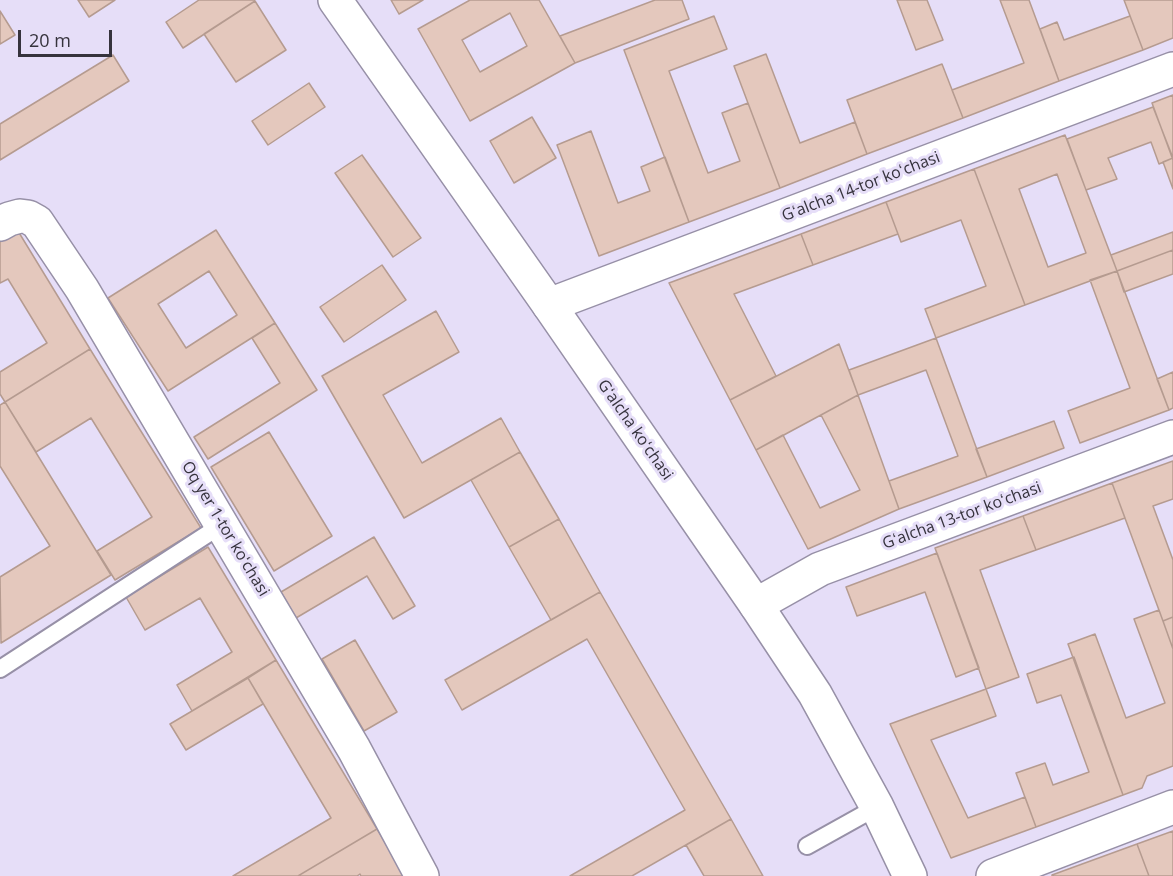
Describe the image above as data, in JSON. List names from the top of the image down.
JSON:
{
  "streets": {
    "street": [
      "Gʻalcha 14-tor koʻchasi",
      "Gʻalcha koʻchasi",
      "Gʻalcha 13-tor koʻchasi",
      "Oq yer 1-tor koʻchasi"
    ]
  },
  "crossings": [
    ["Gʻalcha 14-tor koʻchasi", "Gʻalcha koʻchasi"],
    ["Gʻalcha koʻchasi", "Gʻalcha 13-tor koʻchasi"]
  ],
  "scale_bar": "20 m"
}
